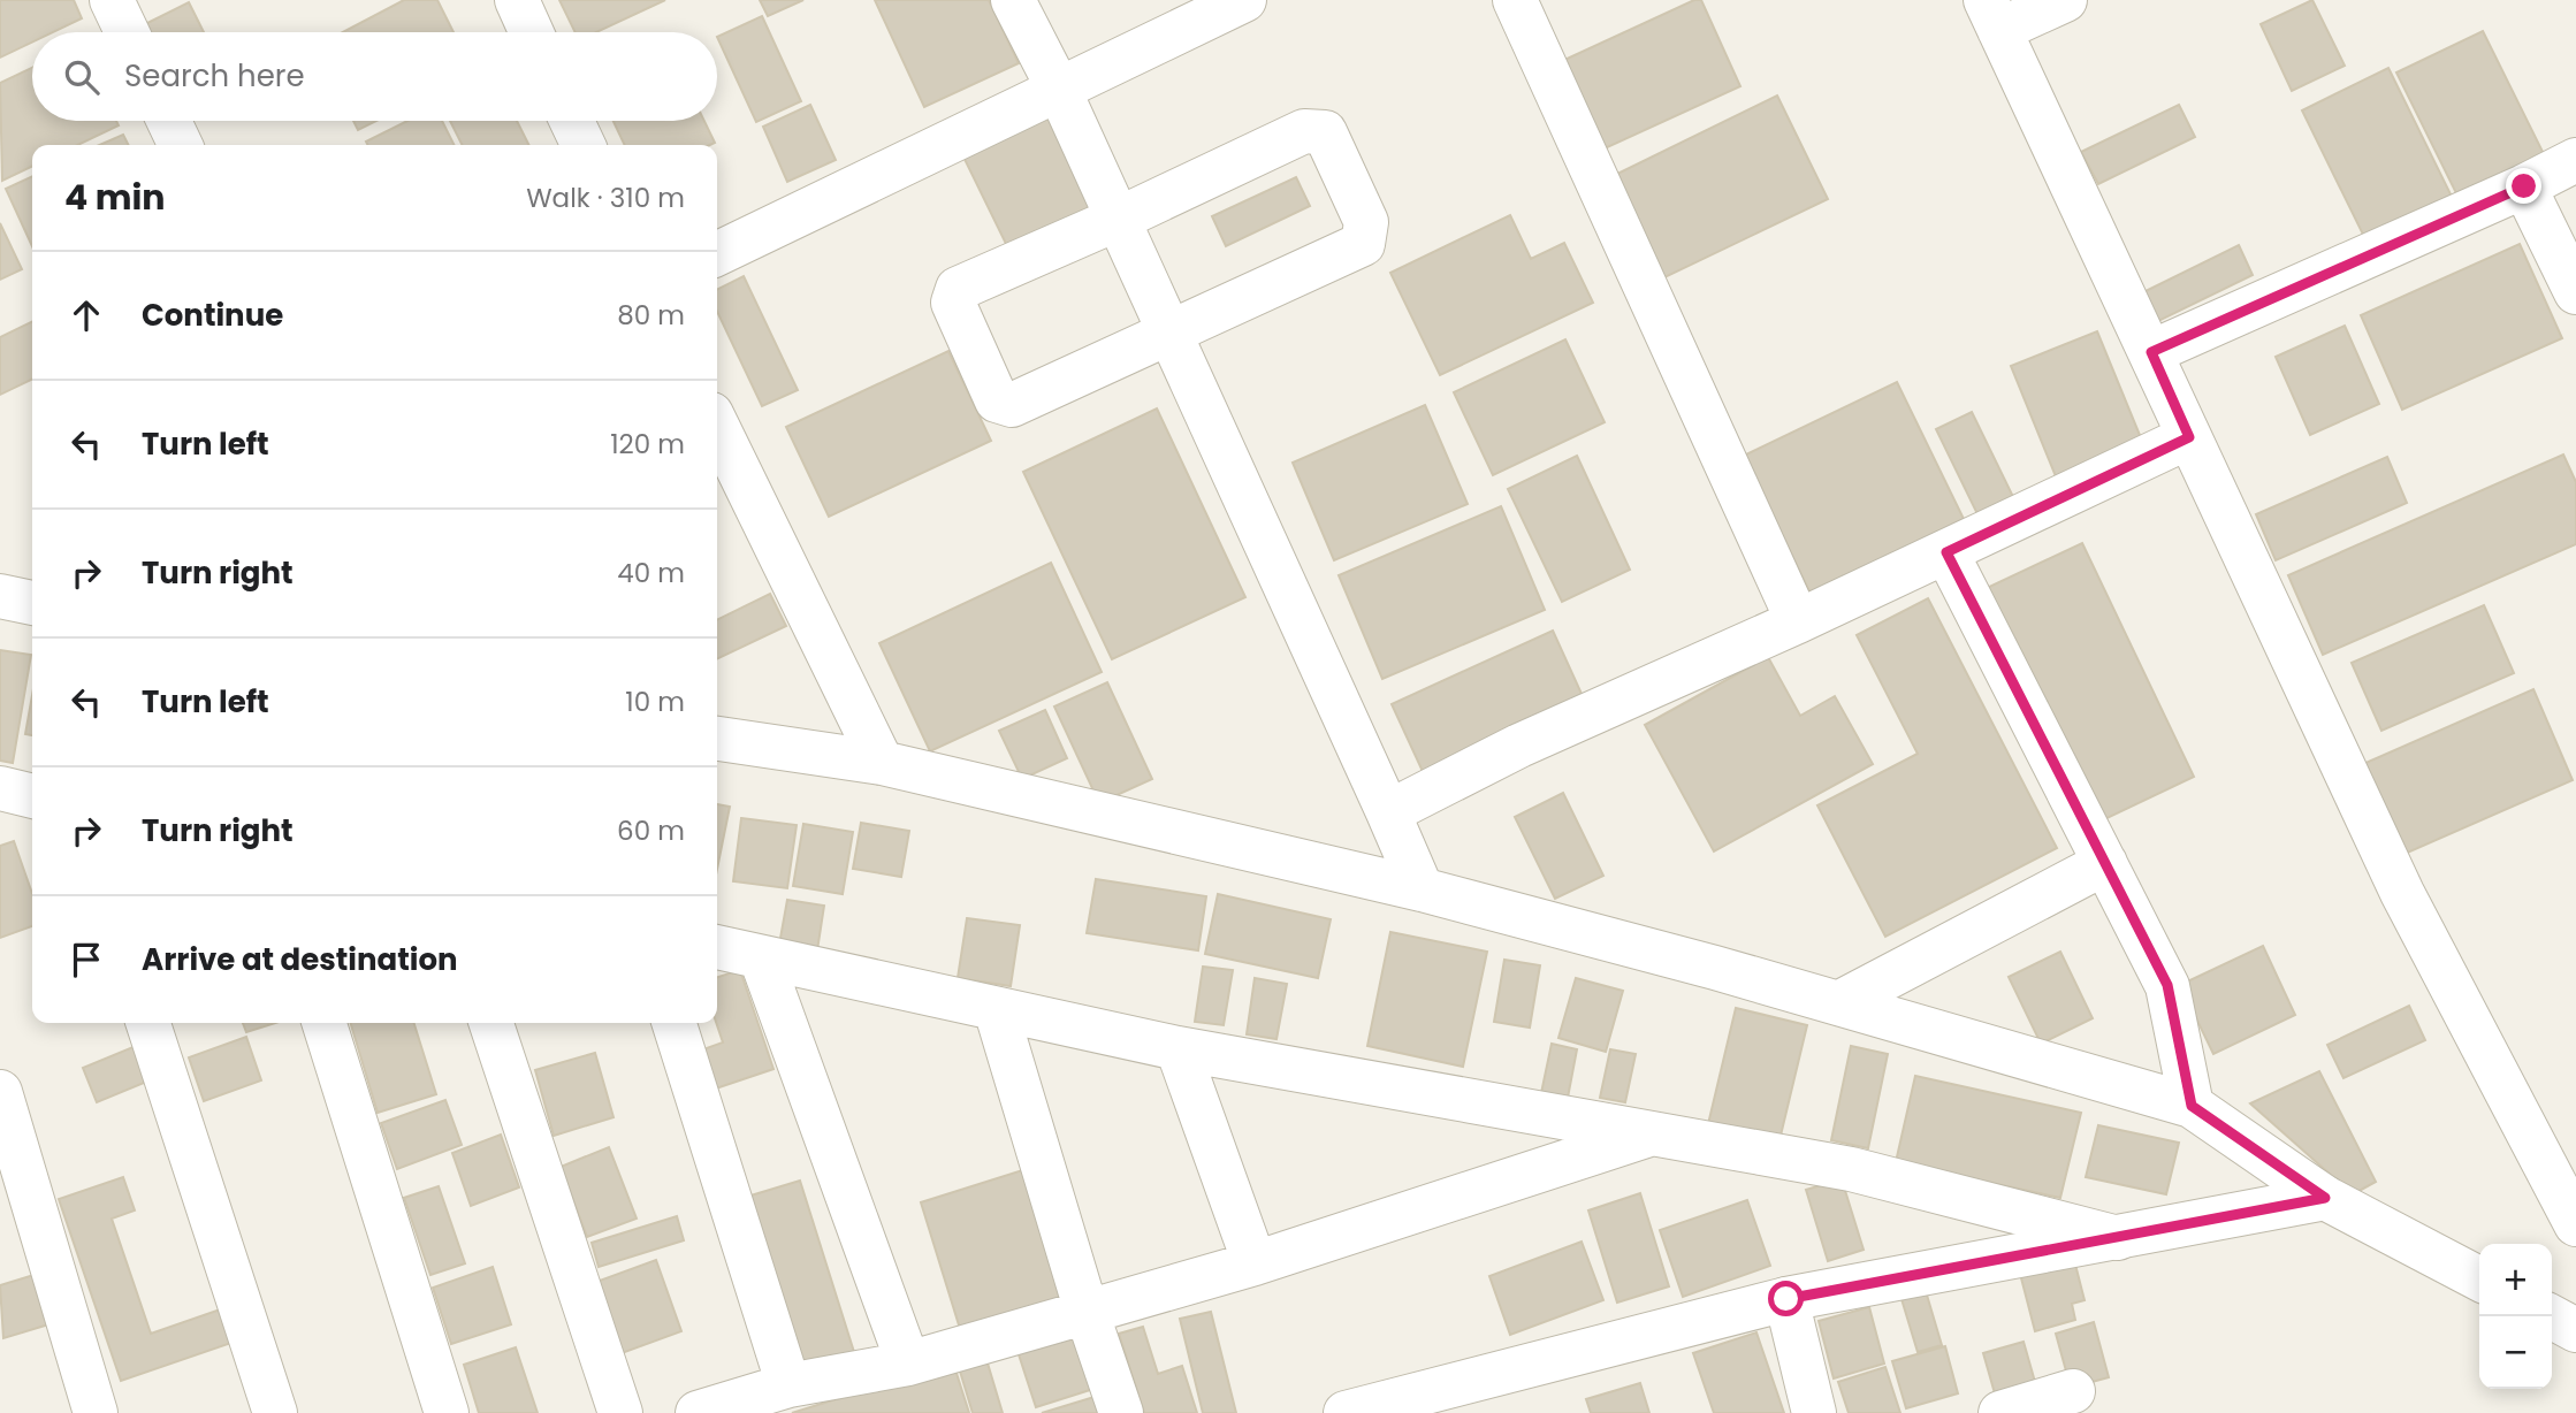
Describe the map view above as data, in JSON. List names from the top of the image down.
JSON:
{
  "page": {
    "search": "Search here",
    "heading": ["4 min", "Walk · 310 m"],
    "list": [
      ["Continue", "80 m"],
      ["Turn left", "120 m"],
      ["Turn right", "40 m"],
      ["Turn left", "10 m"],
      ["Turn right", "60 m"],
      "Arrive at destination"
    ],
    "map_buttons": ["+", "−"]
  }
}
